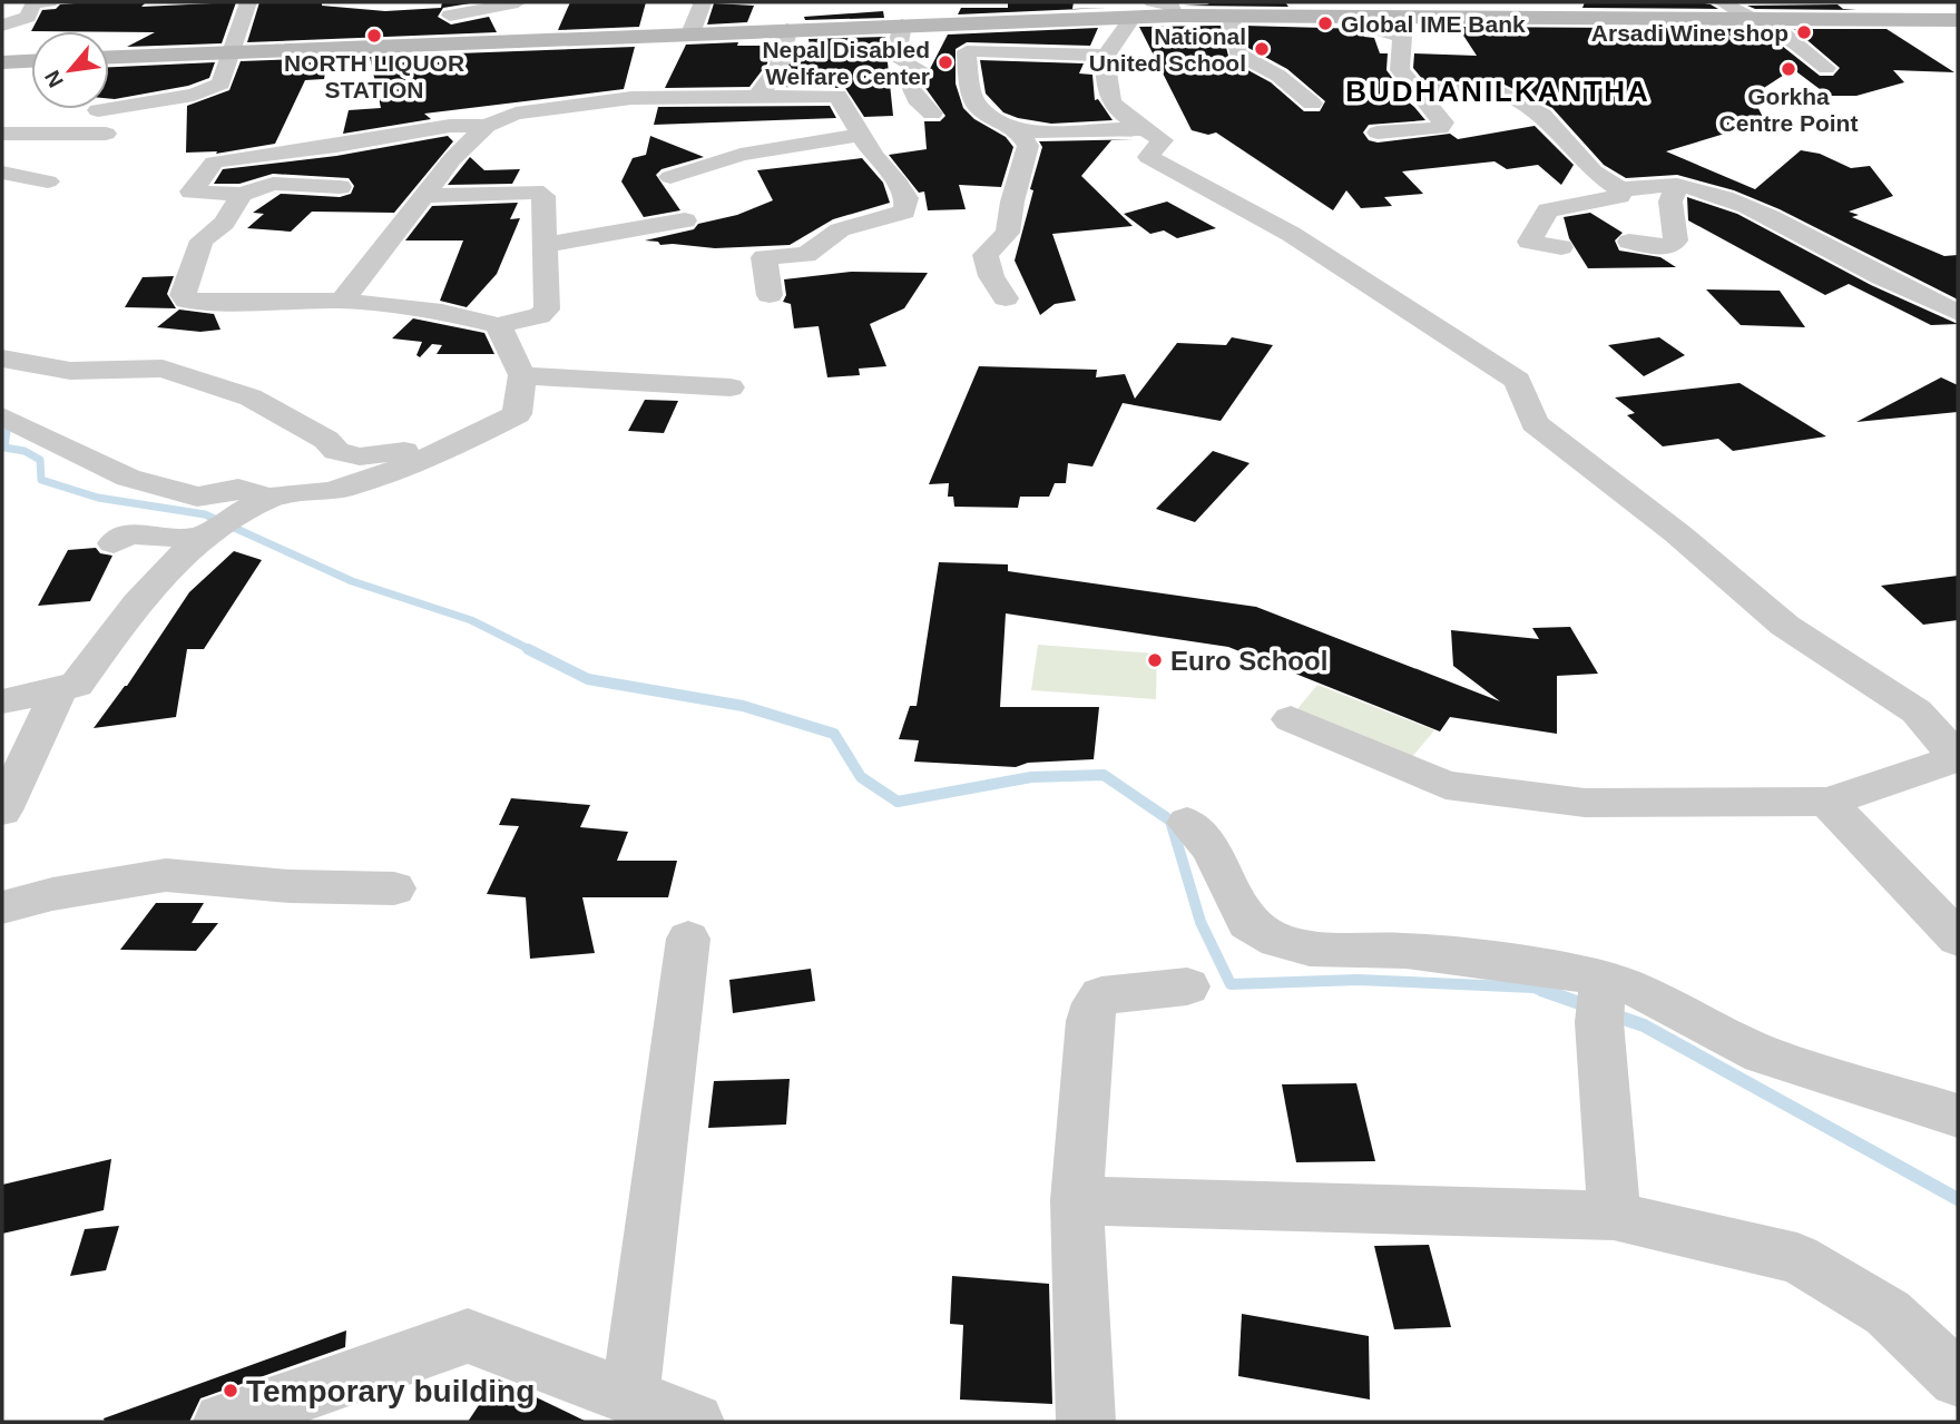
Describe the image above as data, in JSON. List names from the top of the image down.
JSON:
{
  "districts": ["BUDHANILKANTHA"],
  "places": [
    "Global IME Bank",
    "Arsadi Wine shop",
    "NORTH LIQUOR STATION",
    "National United School",
    "Nepal Disabled Welfare Center",
    "Gorkha Centre Point",
    "Euro School",
    "Temporary building"
  ],
  "north": "bottom left"
}
